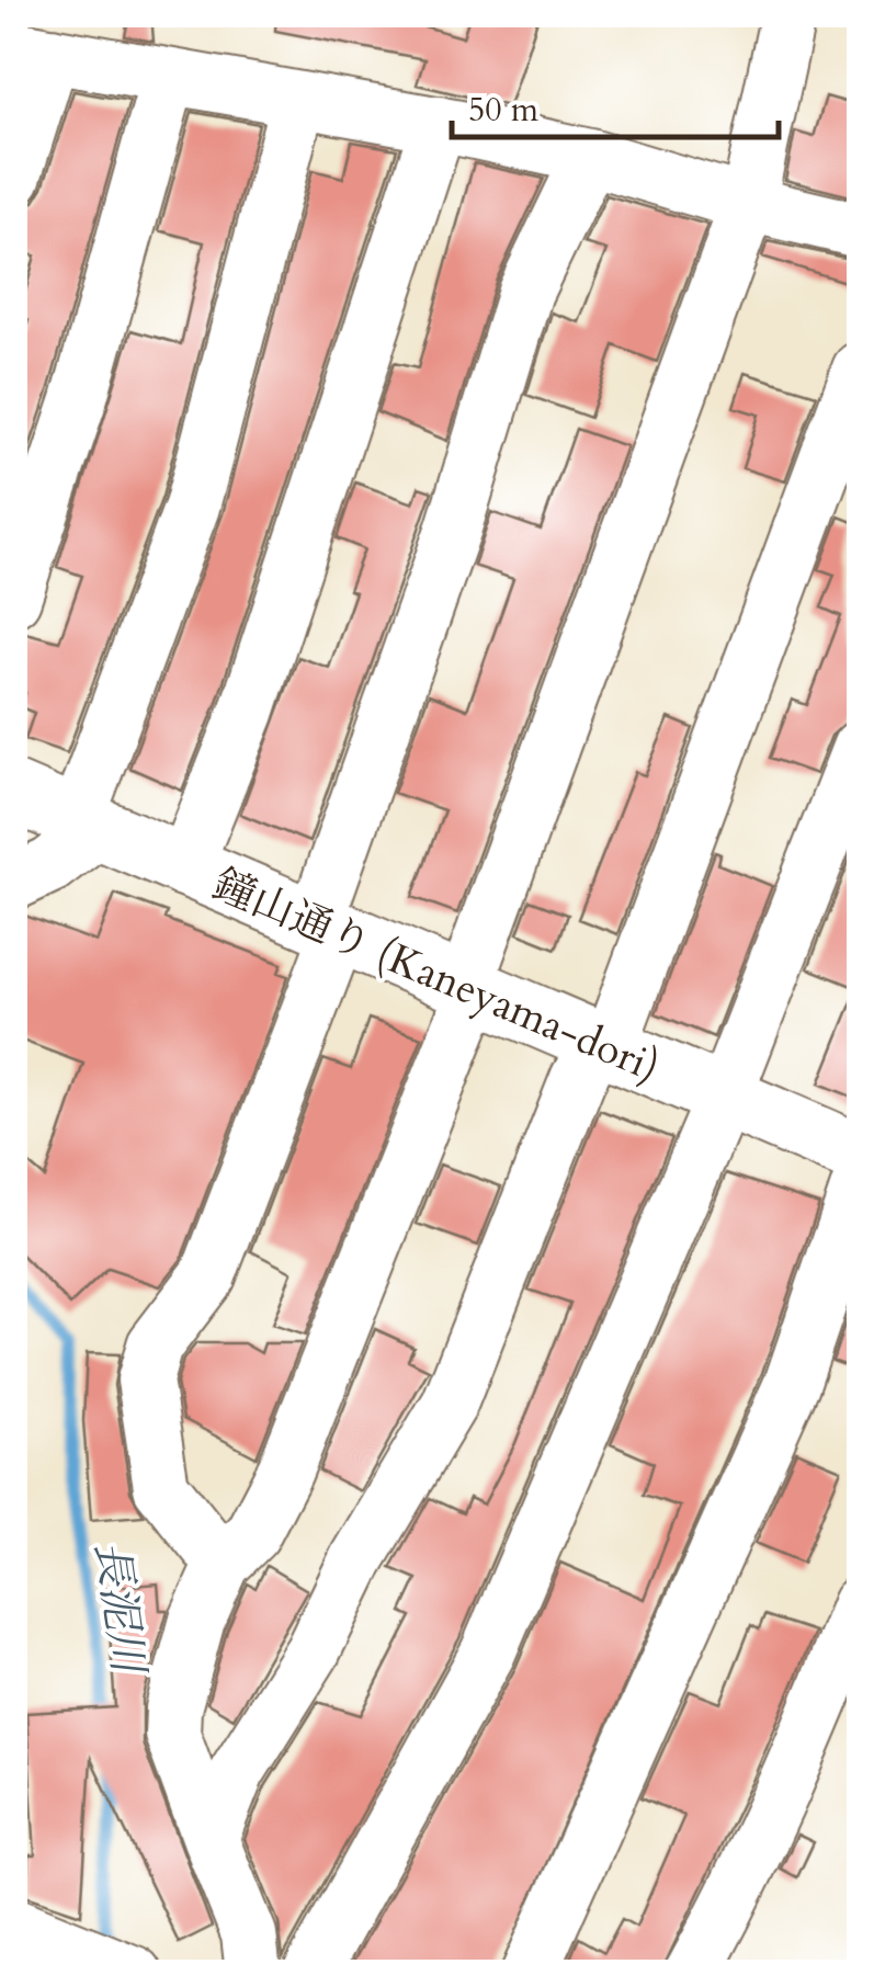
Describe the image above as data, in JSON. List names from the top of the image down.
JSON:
{
  "streets": {
    "main road": ["鐘山通り (Kaneyama-dori)"]
  },
  "water": ["長泥川"],
  "scale_bar": "50 m"
}
